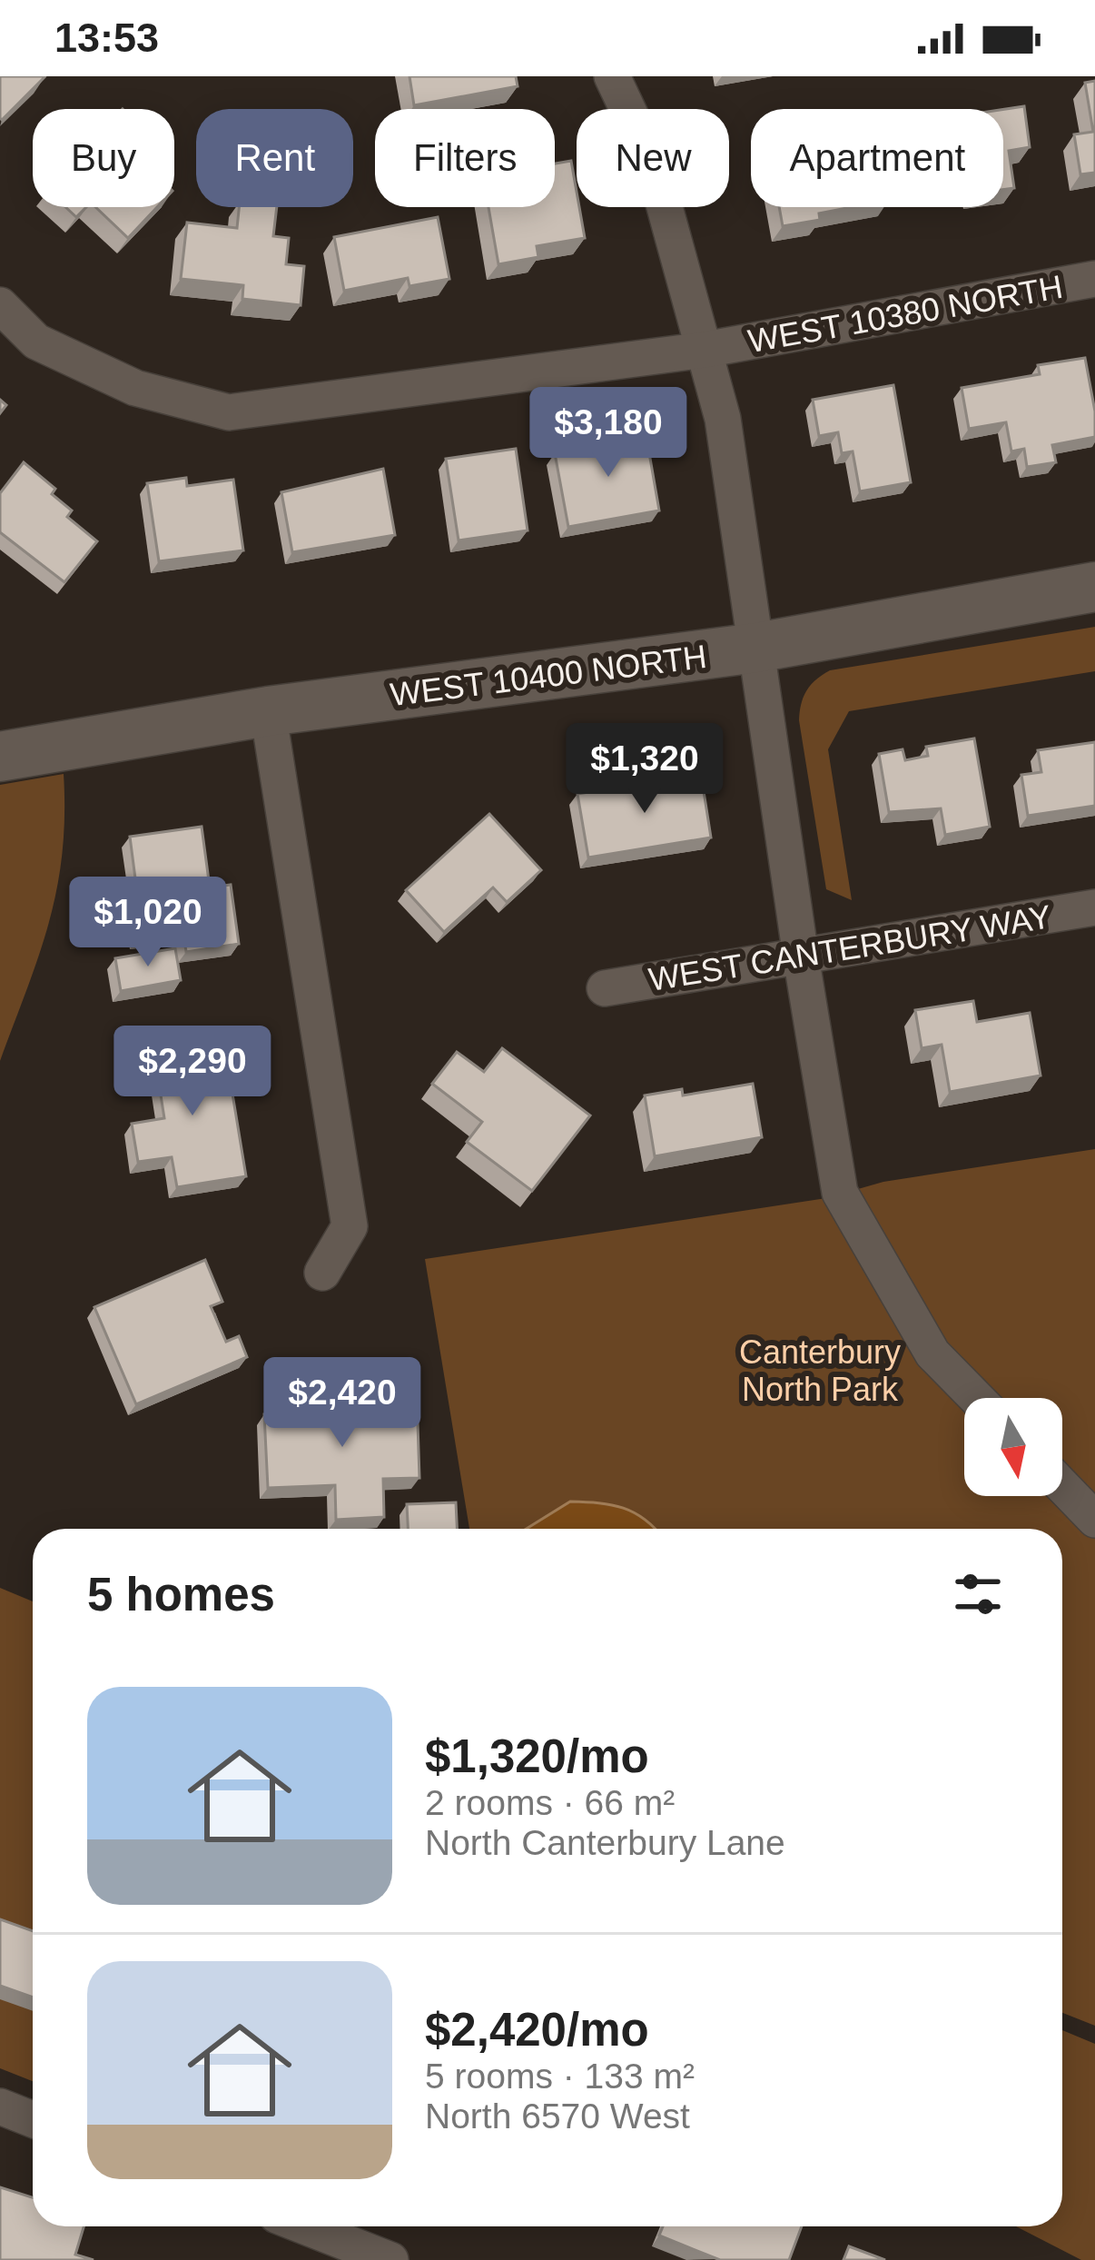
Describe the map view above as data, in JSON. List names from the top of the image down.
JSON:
{
  "streets": {
    "street": ["WEST 10380 NORTH", "WEST 10400 NORTH", "WEST CANTERBURY WAY"]
  },
  "parks": ["Canterbury North Park"],
  "north": "bottom",
  "page": {
    "status": "13:53",
    "chip": [
      "Buy",
      "Rent",
      "Filters",
      "New",
      "Apartment"
    ],
    "price": [
      "$3,180",
      "$1,320",
      "$1,020",
      "$2,290",
      "$2,420"
    ],
    "heading": "5 homes",
    "list": [
      {
        "name": "$1,320/mo",
        "note": "2 rooms · 66 m² · North Canterbury Lane"
      },
      {
        "name": "$2,420/mo",
        "note": "5 rooms · 133 m² · North 6570 West"
      }
    ]
  }
}
